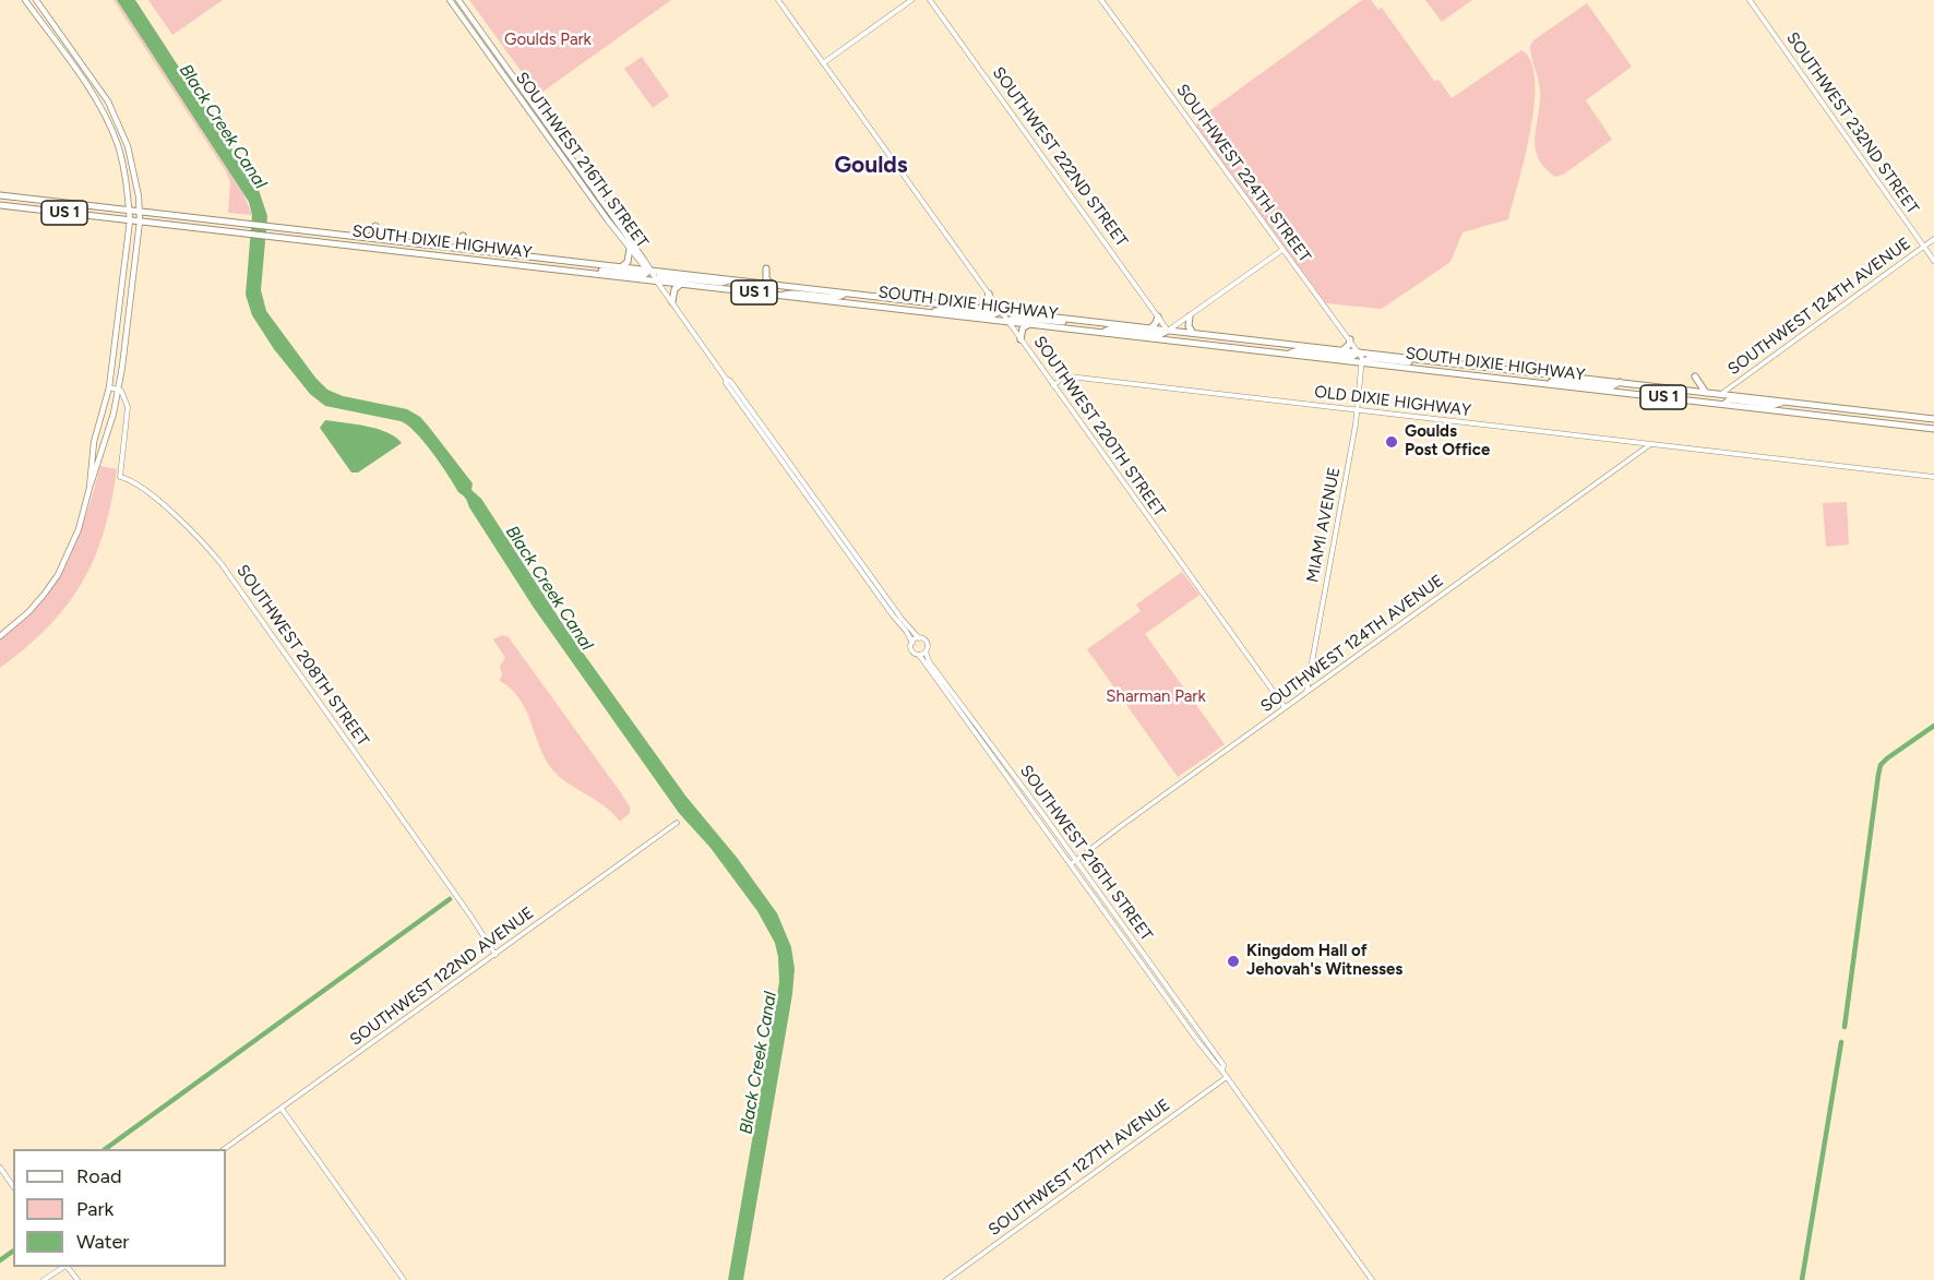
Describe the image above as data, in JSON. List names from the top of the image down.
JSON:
{
  "streets": {
    "highway": ["US 1", "SOUTH DIXIE HIGHWAY"],
    "main road": ["SOUTHWEST 216TH STREET"],
    "street": [
      "SOUTHWEST 232ND STREET",
      "SOUTHWEST 222ND STREET",
      "SOUTHWEST 224TH STREET",
      "SOUTHWEST 124TH AVENUE",
      "OLD DIXIE HIGHWAY",
      "SOUTHWEST 220TH STREET",
      "MIAMI AVENUE",
      "SOUTHWEST 208TH STREET",
      "SOUTHWEST 122ND AVENUE",
      "SOUTHWEST 127TH AVENUE"
    ]
  },
  "crossings": [
    ["SOUTHWEST 232ND STREET", "SOUTHWEST 124TH AVENUE"],
    ["SOUTHWEST 222ND STREET", "SOUTH DIXIE HIGHWAY"],
    ["SOUTHWEST 216TH STREET", "SOUTH DIXIE HIGHWAY"],
    ["SOUTHWEST 216TH STREET", "SOUTHWEST 124TH AVENUE"],
    ["SOUTHWEST 216TH STREET", "SOUTHWEST 127TH AVENUE"],
    ["SOUTHWEST 224TH STREET", "SOUTH DIXIE HIGHWAY"],
    ["SOUTHWEST 224TH STREET", "MIAMI AVENUE"],
    ["SOUTH DIXIE HIGHWAY", "SOUTHWEST 124TH AVENUE"],
    ["SOUTH DIXIE HIGHWAY", "SOUTHWEST 220TH STREET"],
    ["SOUTH DIXIE HIGHWAY", "MIAMI AVENUE"],
    ["SOUTHWEST 124TH AVENUE", "OLD DIXIE HIGHWAY"],
    ["SOUTHWEST 124TH AVENUE", "SOUTHWEST 220TH STREET"],
    ["SOUTHWEST 124TH AVENUE", "MIAMI AVENUE"],
    ["OLD DIXIE HIGHWAY", "SOUTHWEST 220TH STREET"],
    ["OLD DIXIE HIGHWAY", "MIAMI AVENUE"],
    ["SOUTHWEST 208TH STREET", "SOUTHWEST 122ND AVENUE"]
  ],
  "districts": ["Goulds"],
  "water": ["Black Creek Canal"],
  "parks": ["Goulds Park", "Sharman Park"],
  "places": ["Goulds Post Office", "Kingdom Hall of Jehovah's Witnesses"],
  "legend": ["Road", "Park", "Water"]
}
